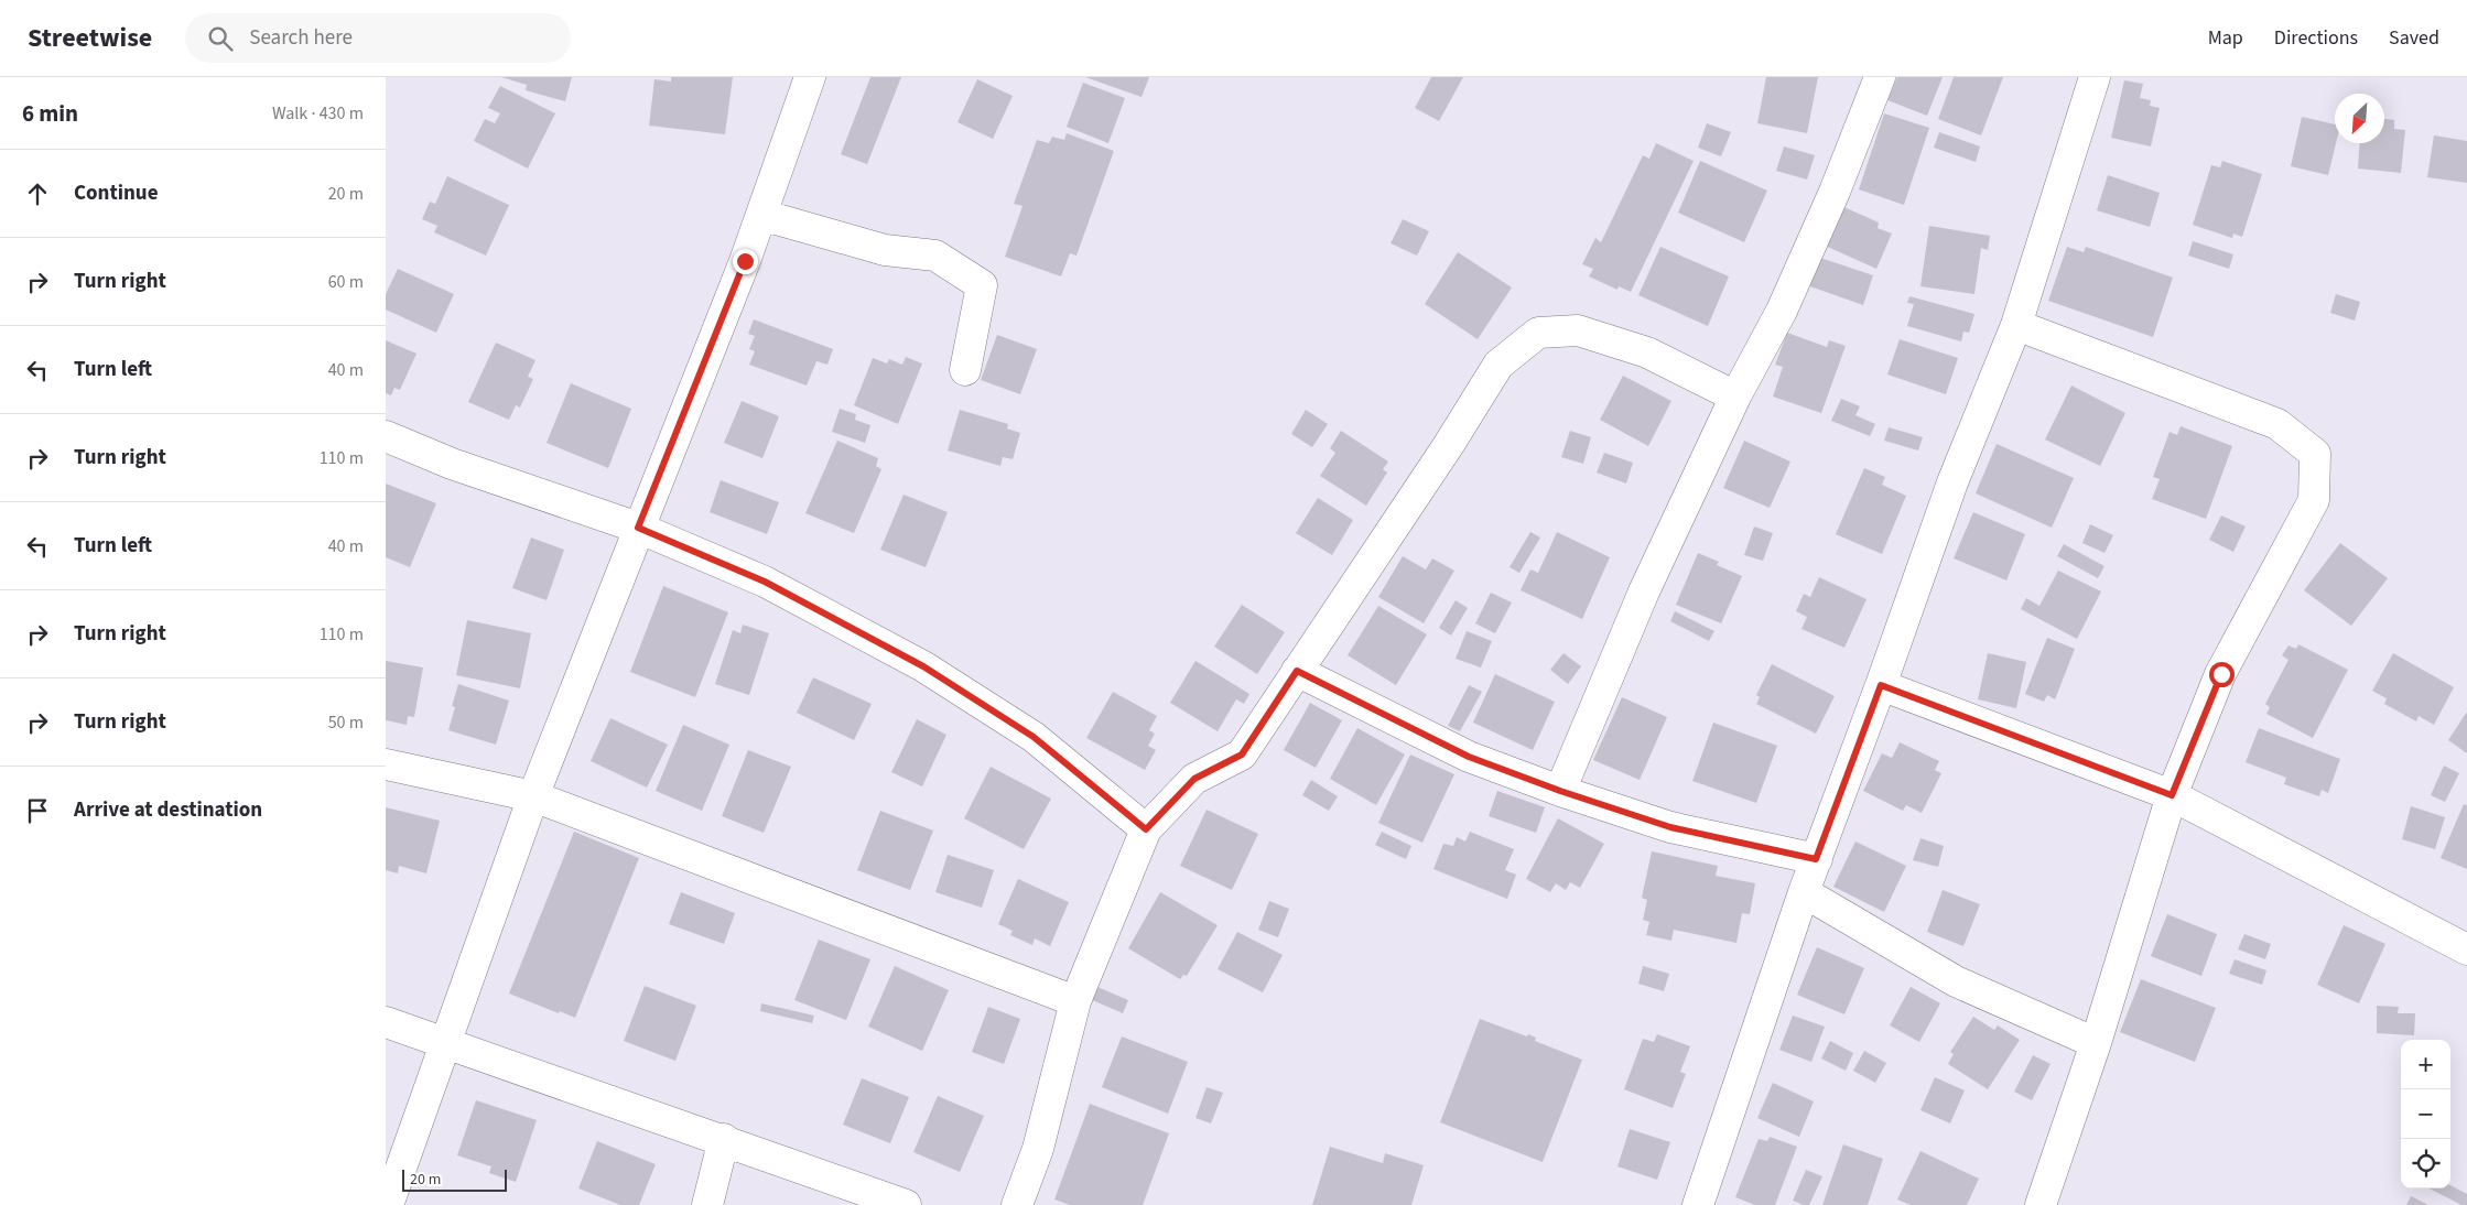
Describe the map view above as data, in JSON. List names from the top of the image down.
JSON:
{
  "scale_bar": "20 m",
  "north": "bottom left",
  "page": {
    "header": "Streetwise",
    "search": "Search here",
    "nav": ["Map", "Directions", "Saved"],
    "heading": ["6 min", "Walk · 430 m"],
    "list": [
      ["Continue", "20 m"],
      ["Turn right", "60 m"],
      ["Turn left", "40 m"],
      ["Turn right", "110 m"],
      ["Turn left", "40 m"],
      ["Turn right", "110 m"],
      ["Turn right", "50 m"],
      "Arrive at destination"
    ],
    "map_buttons": ["+", "−"],
    "scale": "20 m"
  }
}
